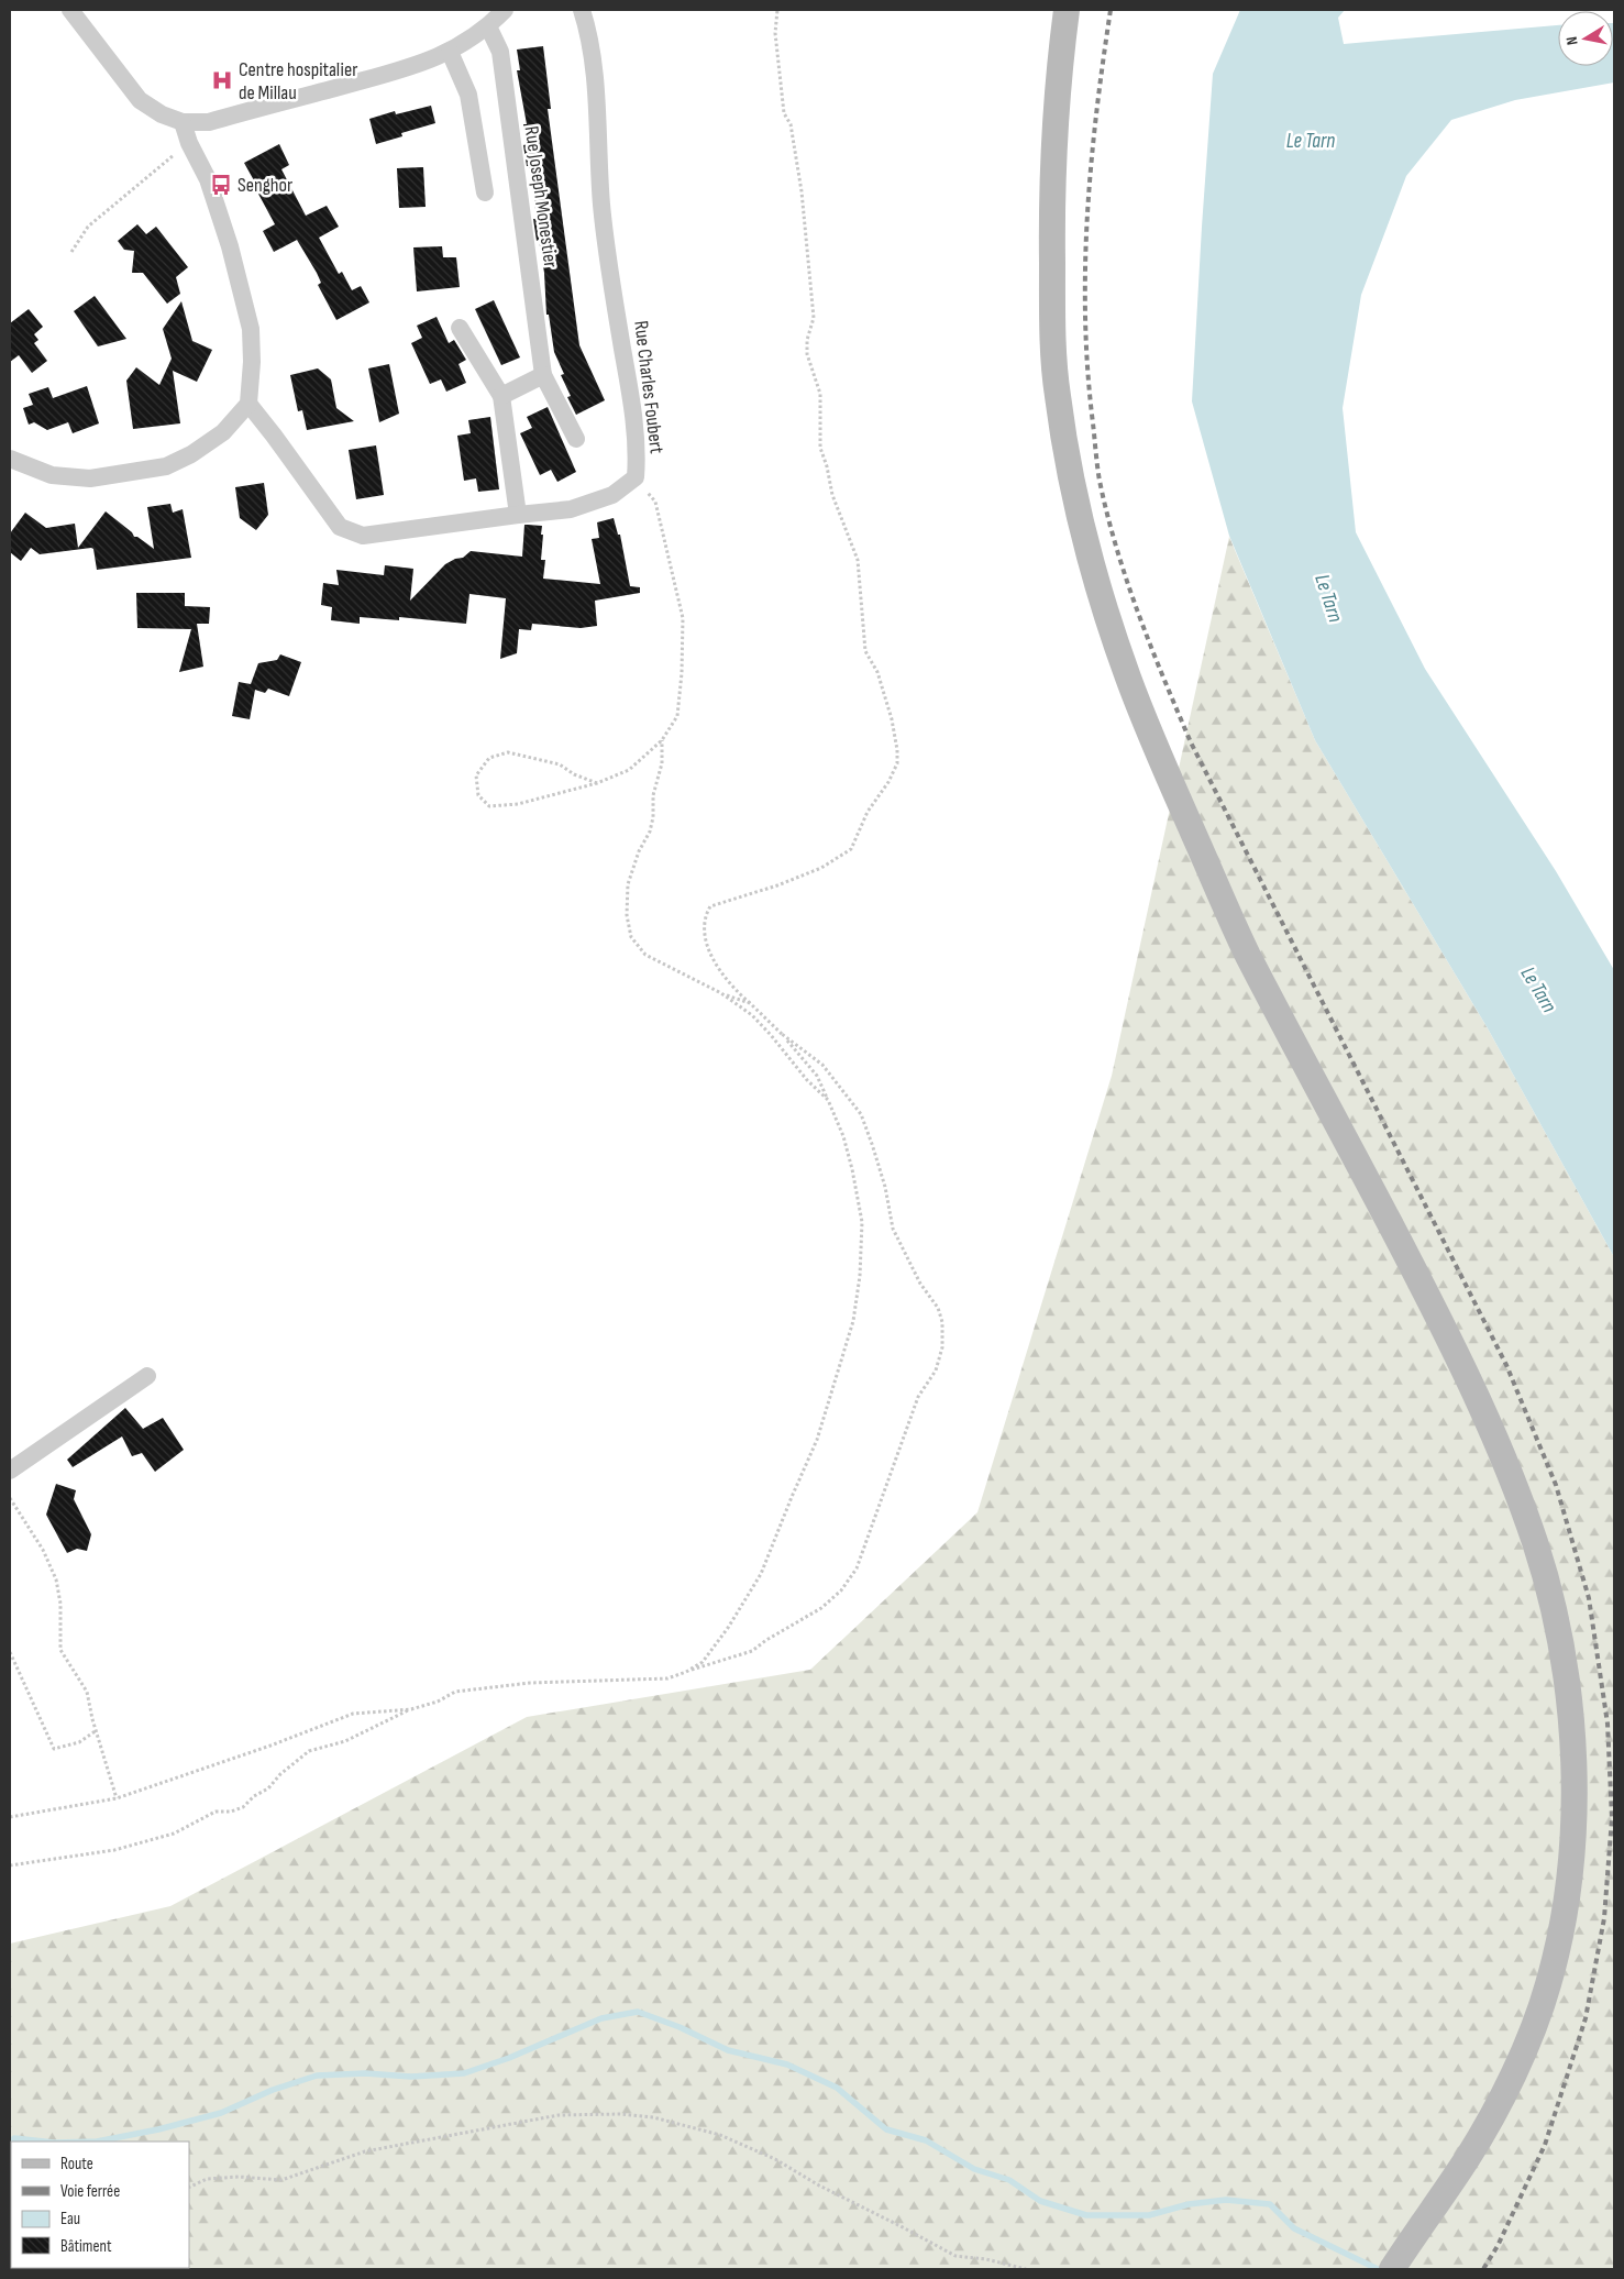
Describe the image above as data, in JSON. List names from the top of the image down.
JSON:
{
  "streets": {
    "street": ["Rue Joseph Monestier", "Rue Charles Foubert"]
  },
  "water": ["Le Tarn"],
  "places": {
    "hospital": ["Centre hospitalier de Millau"],
    "bus stop": ["Senghor"]
  },
  "legend": [
    "Route",
    "Voie ferrée",
    "Eau",
    "Bâtiment"
  ],
  "north": "left"
}
